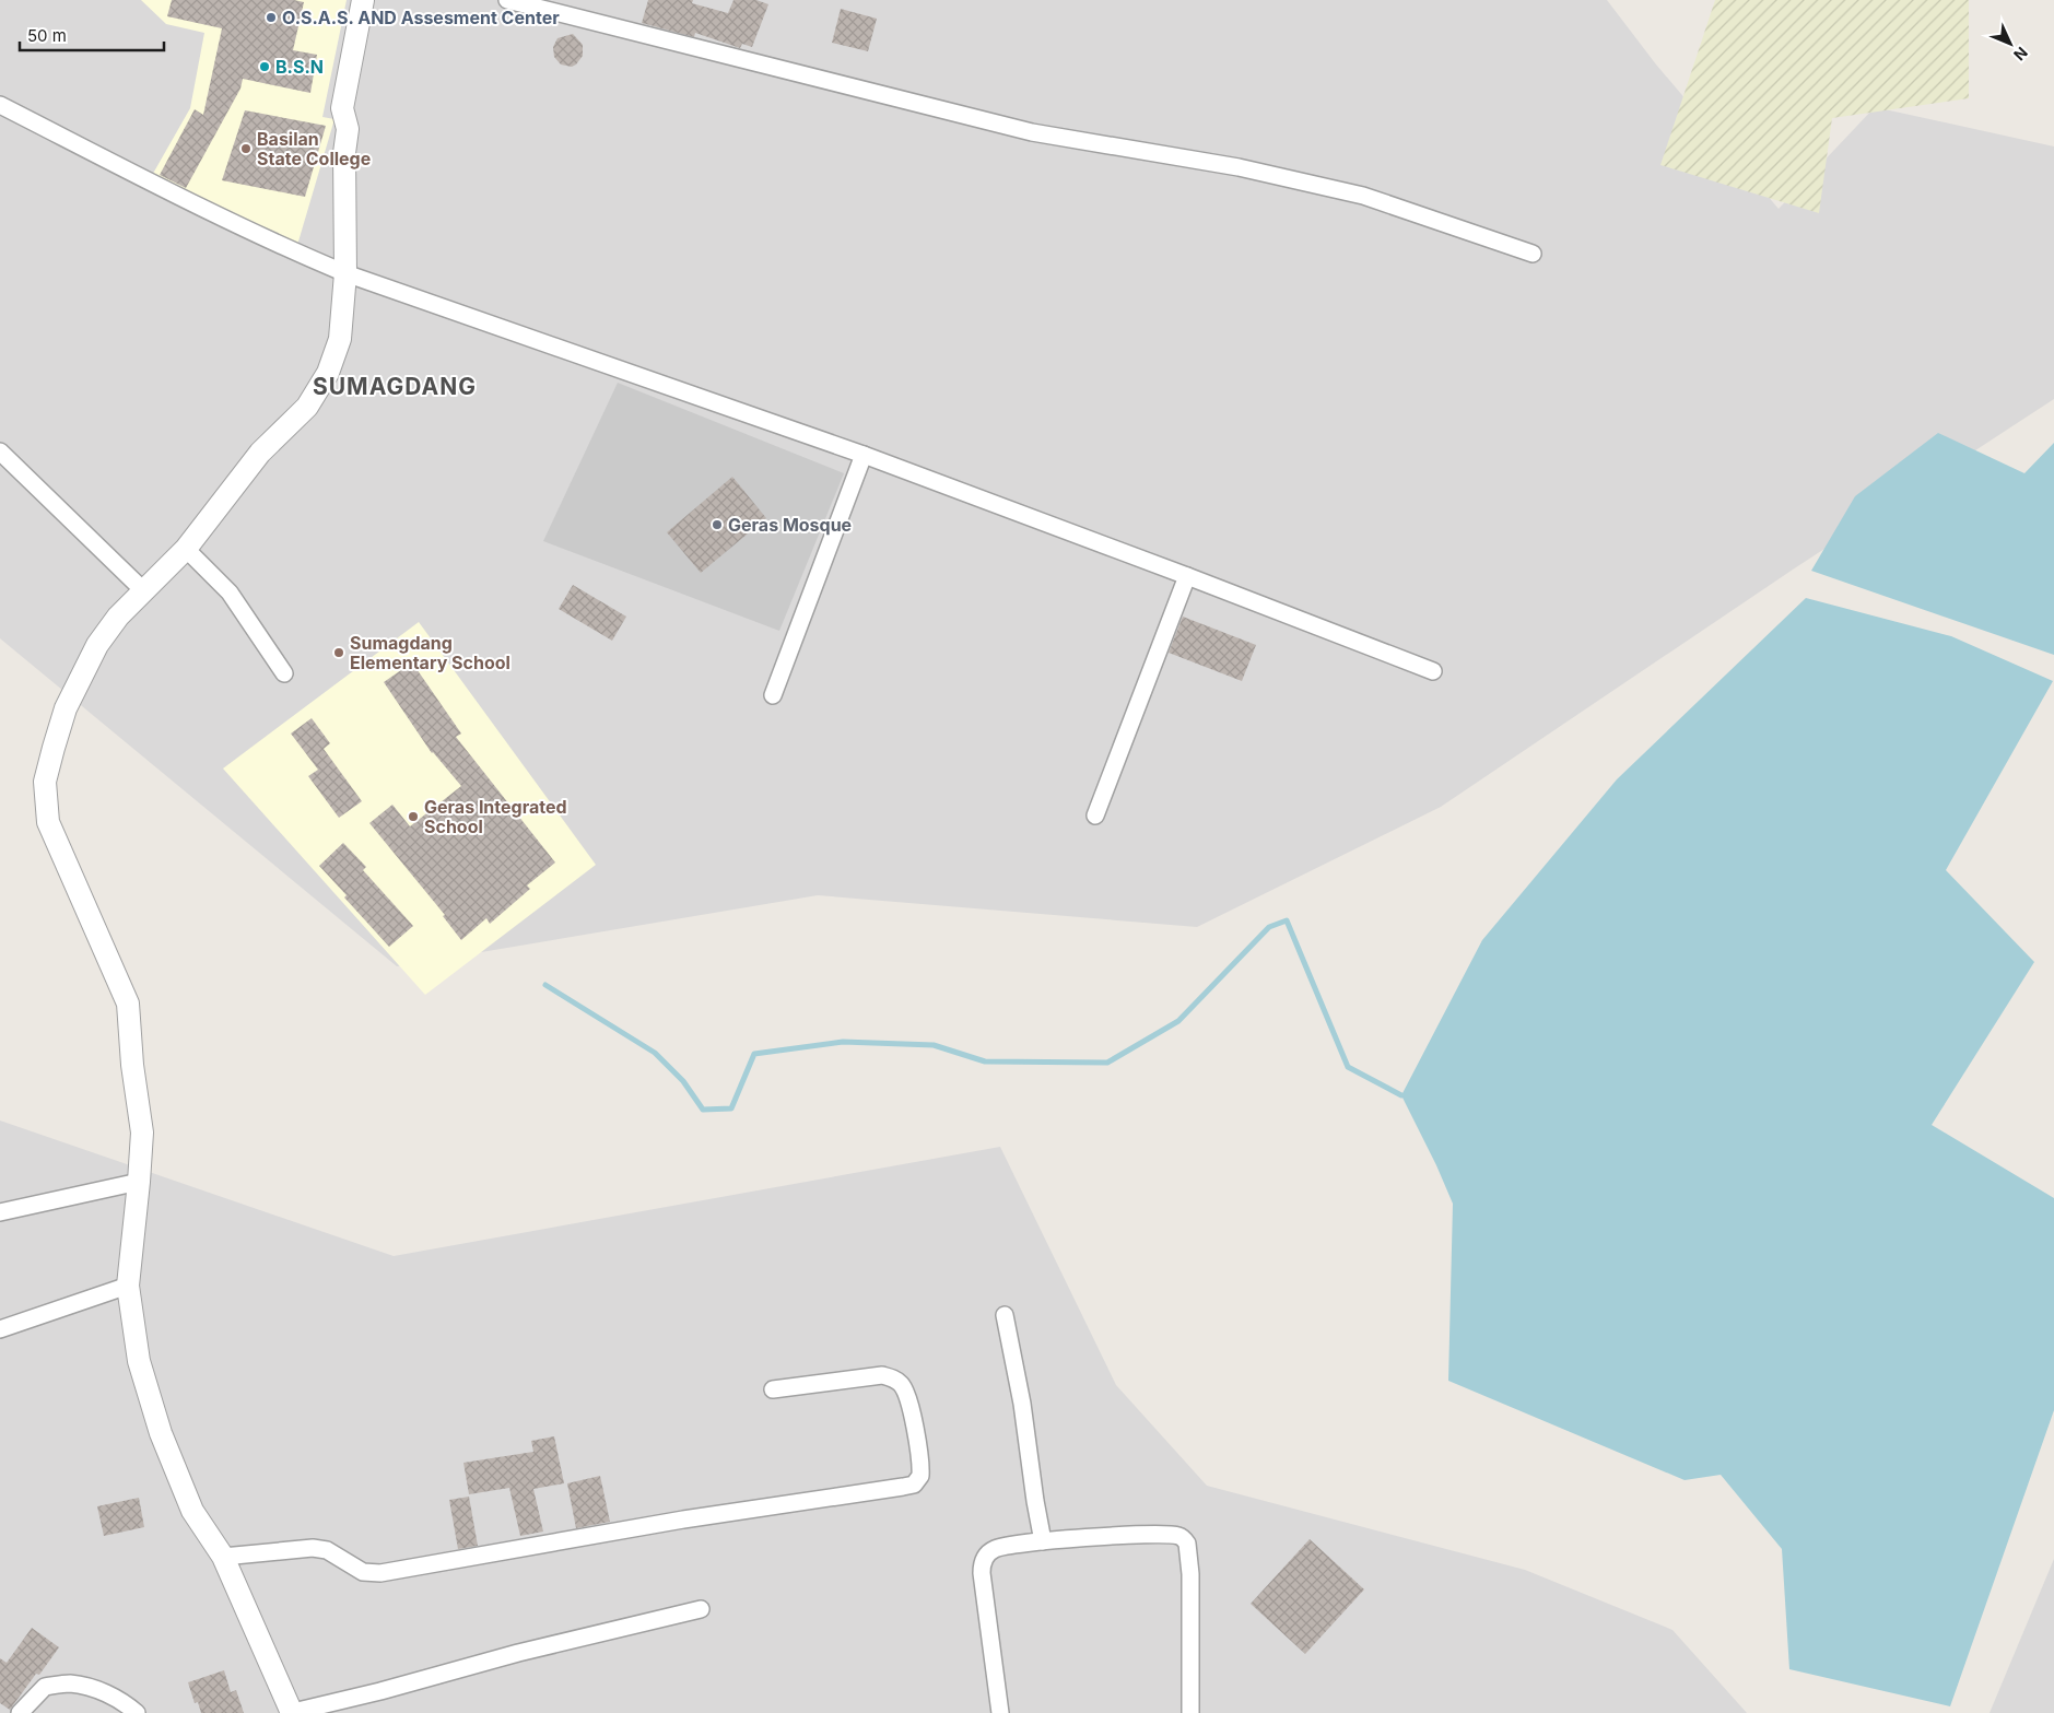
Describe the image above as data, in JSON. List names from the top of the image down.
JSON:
{
  "districts": ["SUMAGDANG"],
  "places": [
    "O.S.A.S. AND Assesment Center",
    "B.S.N",
    "Basilan State College",
    "Geras Mosque",
    "Sumagdang Elementary School",
    "Geras Integrated School"
  ],
  "scale_bar": "50 m",
  "north": "bottom right"
}
